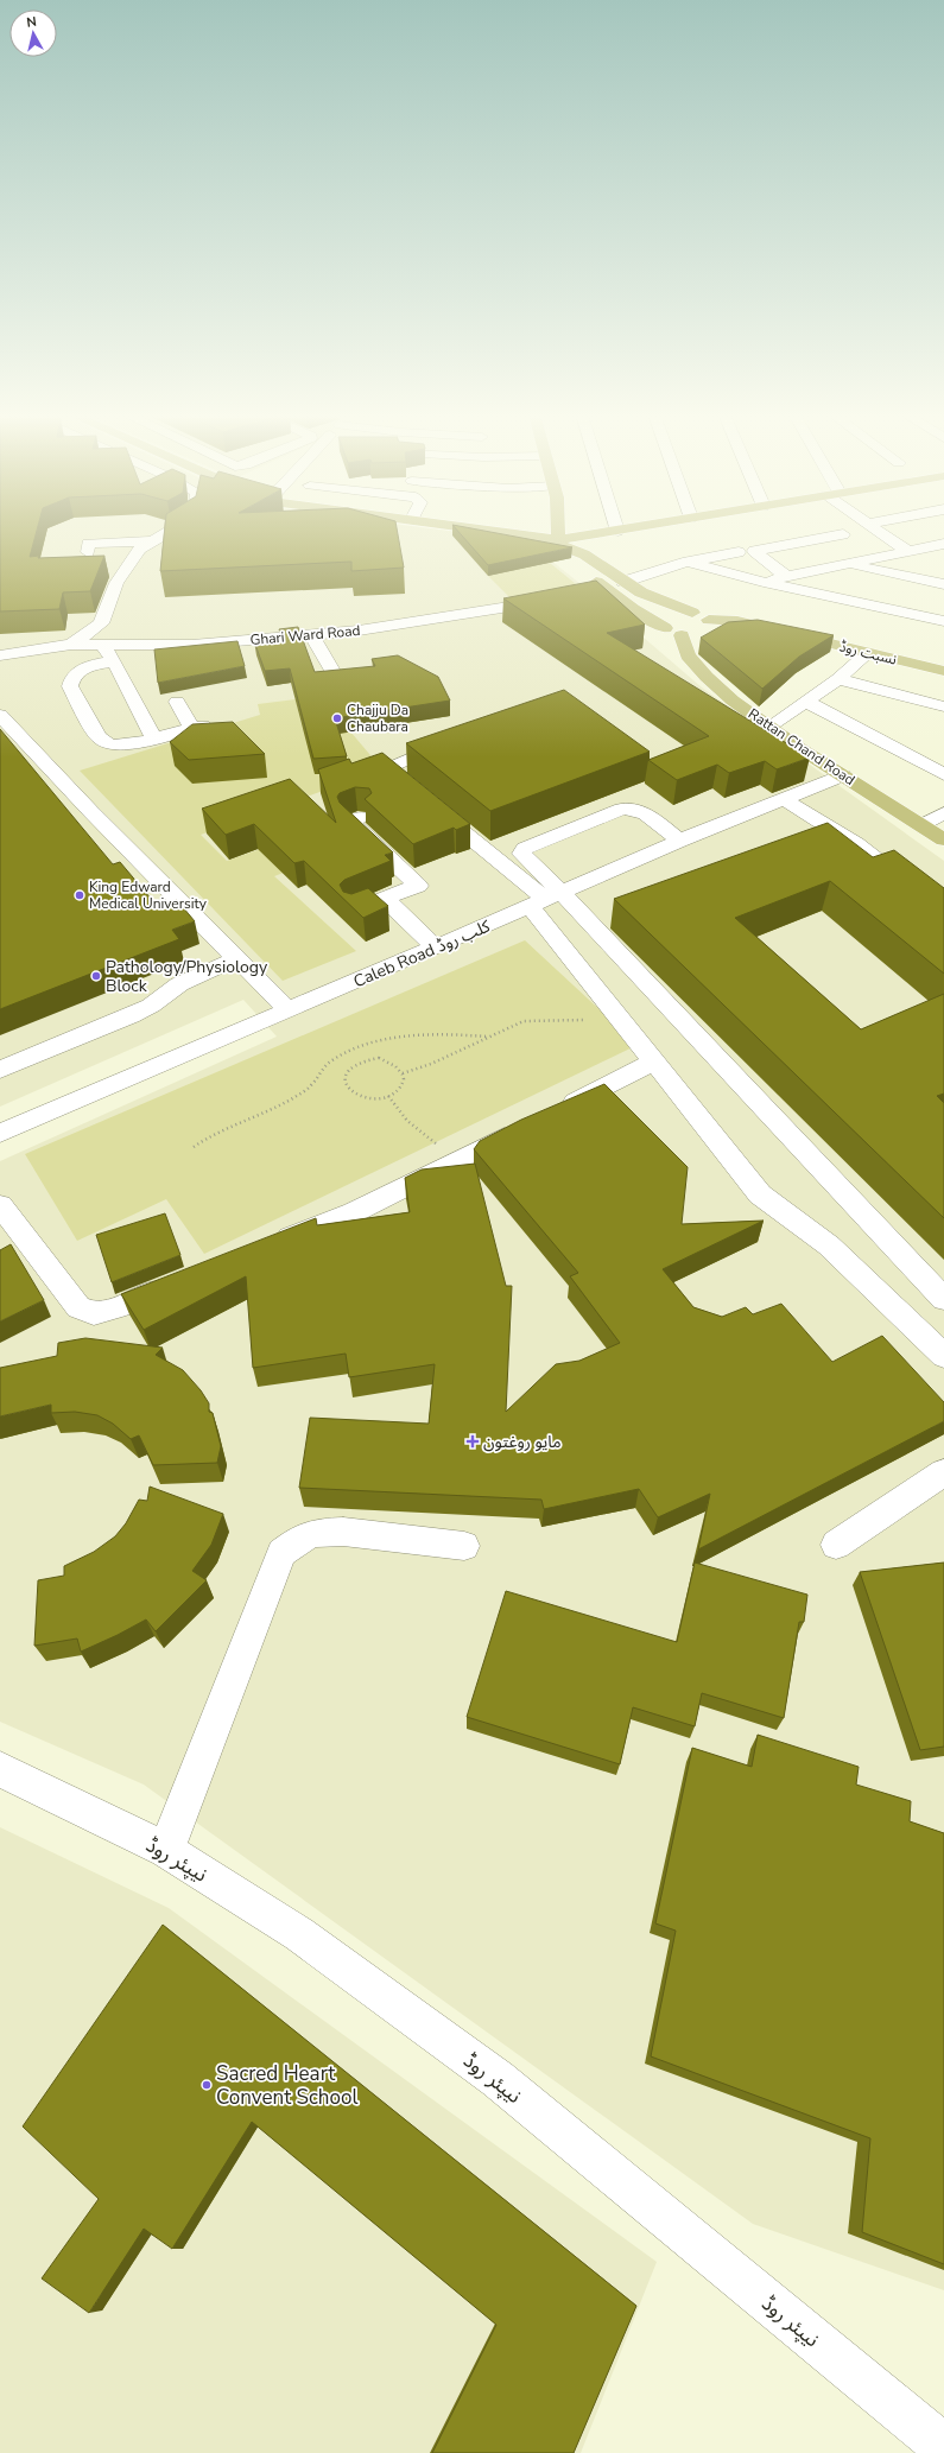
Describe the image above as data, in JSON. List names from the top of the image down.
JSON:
{
  "streets": {
    "main road": ["نسبت روڈ", "Rattan Chand Road"],
    "street": ["Ghari Ward Road", "Caleb Road کلب روڈ", "نیپئر روڈ"]
  },
  "crossings": [
    ["نسبت روڈ", "Rattan Chand Road"],
    ["Rattan Chand Road", "Caleb Road کلب روڈ"]
  ],
  "places": {
    "other": [
      "Chajju Da Chaubara",
      "King Edward Medical University",
      "Pathology/Physiology Block",
      "Sacred Heart Convent School"
    ],
    "health": ["مایو روغتون"]
  },
  "north": "top"
}
